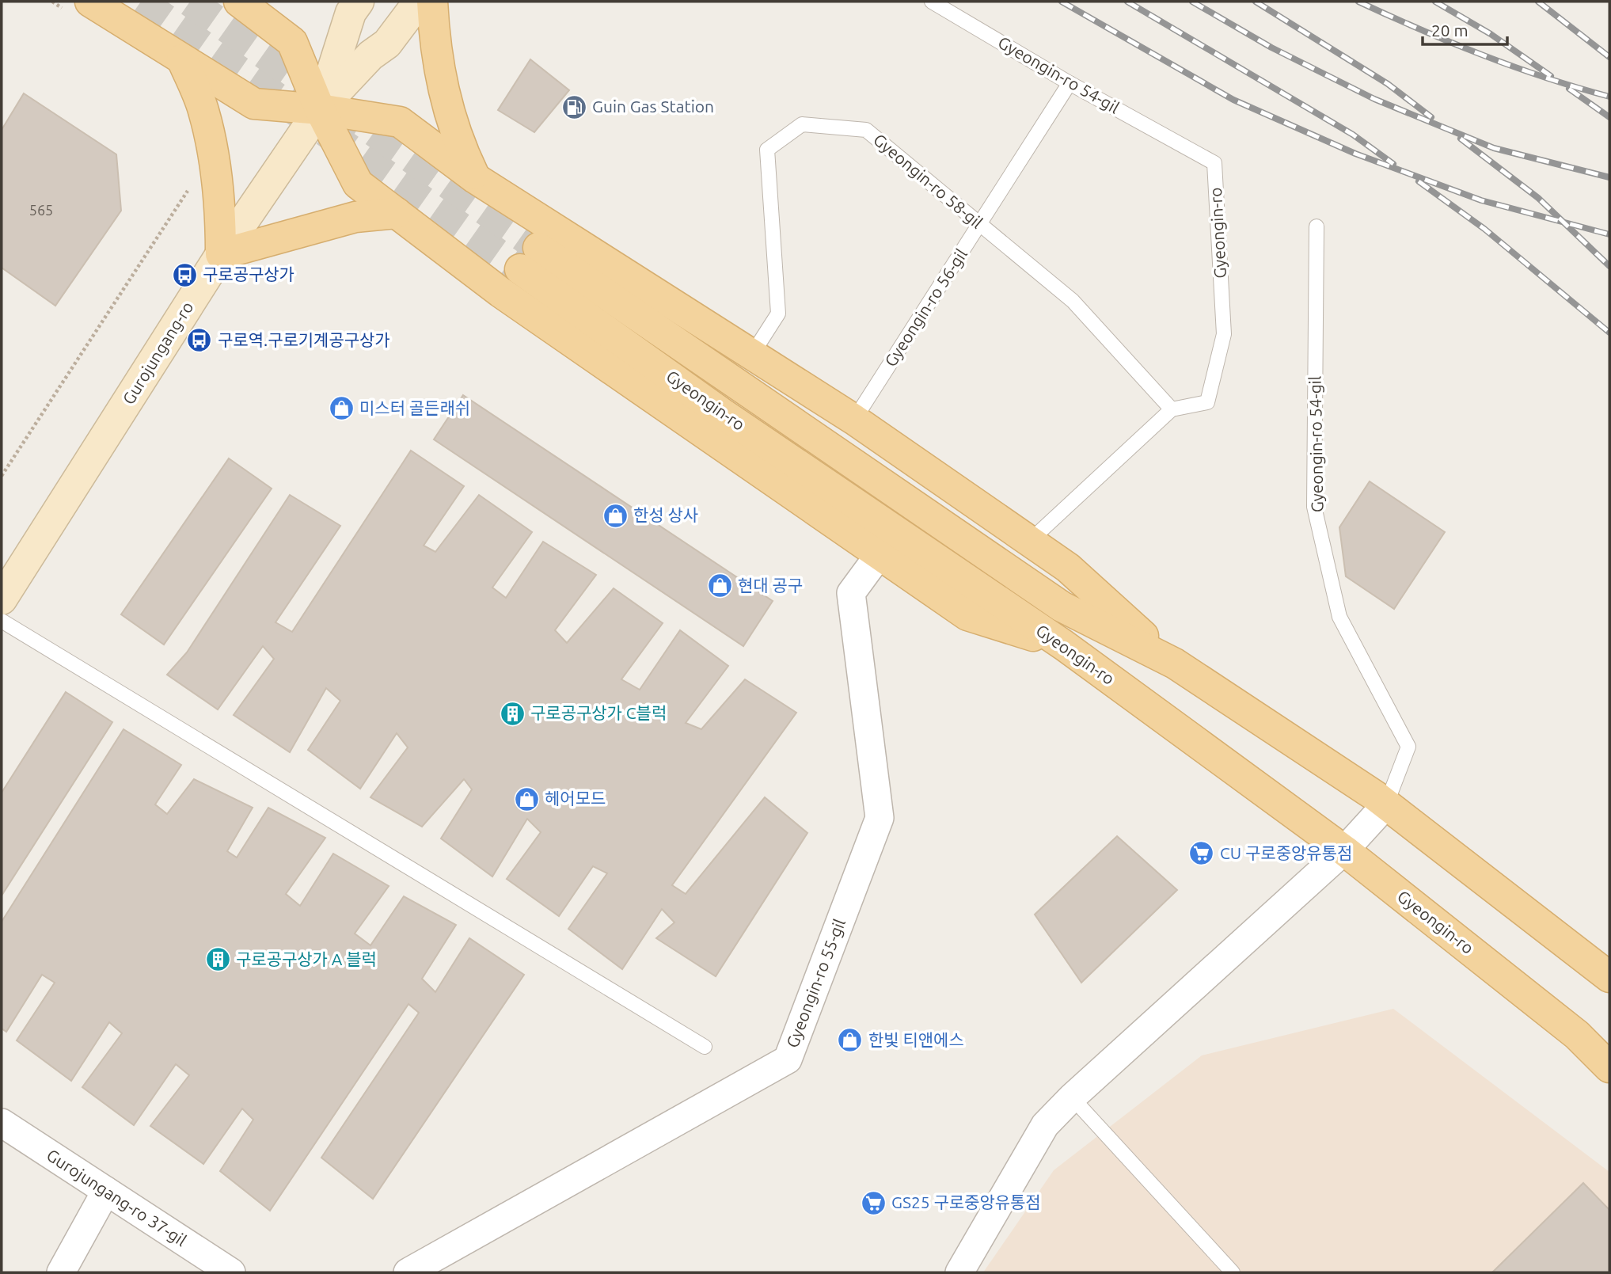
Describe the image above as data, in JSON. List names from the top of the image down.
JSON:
{
  "streets": {
    "main road": ["Gyeongin-ro", "Gurojungang-ro"],
    "street": ["Gyeongin-ro 55-gil", "Gurojungang-ro 37-gil"],
    "lane": ["Gyeongin-ro 54-gil", "Gyeongin-ro 58-gil", "Gyeongin-ro 56-gil"]
  },
  "crossings": [
    ["Gyeongin-ro 54-gil", "Gyeongin-ro"],
    ["Gyeongin-ro 54-gil", "Gyeongin-ro 56-gil"],
    ["Gyeongin-ro 58-gil", "Gyeongin-ro"],
    ["Gyeongin-ro 58-gil", "Gyeongin-ro 56-gil"]
  ],
  "places": {
    "fuel station": ["Guin Gas Station"],
    "bus stop": ["구로공구상가", "구로역.구로기계공구상가"],
    "shop": [
      "미스터 골든래쉬",
      "한성 상사",
      "현대 공구",
      "헤어모드",
      "한빛 티앤에스"
    ],
    "building": ["구로공구상가 C블럭", "구로공구상가 A 블럭"],
    "supermarket": ["CU 구로중앙유통점", "GS25 구로중앙유통점"]
  },
  "house_numbers": ["565"],
  "scale_bar": "20 m"
}
